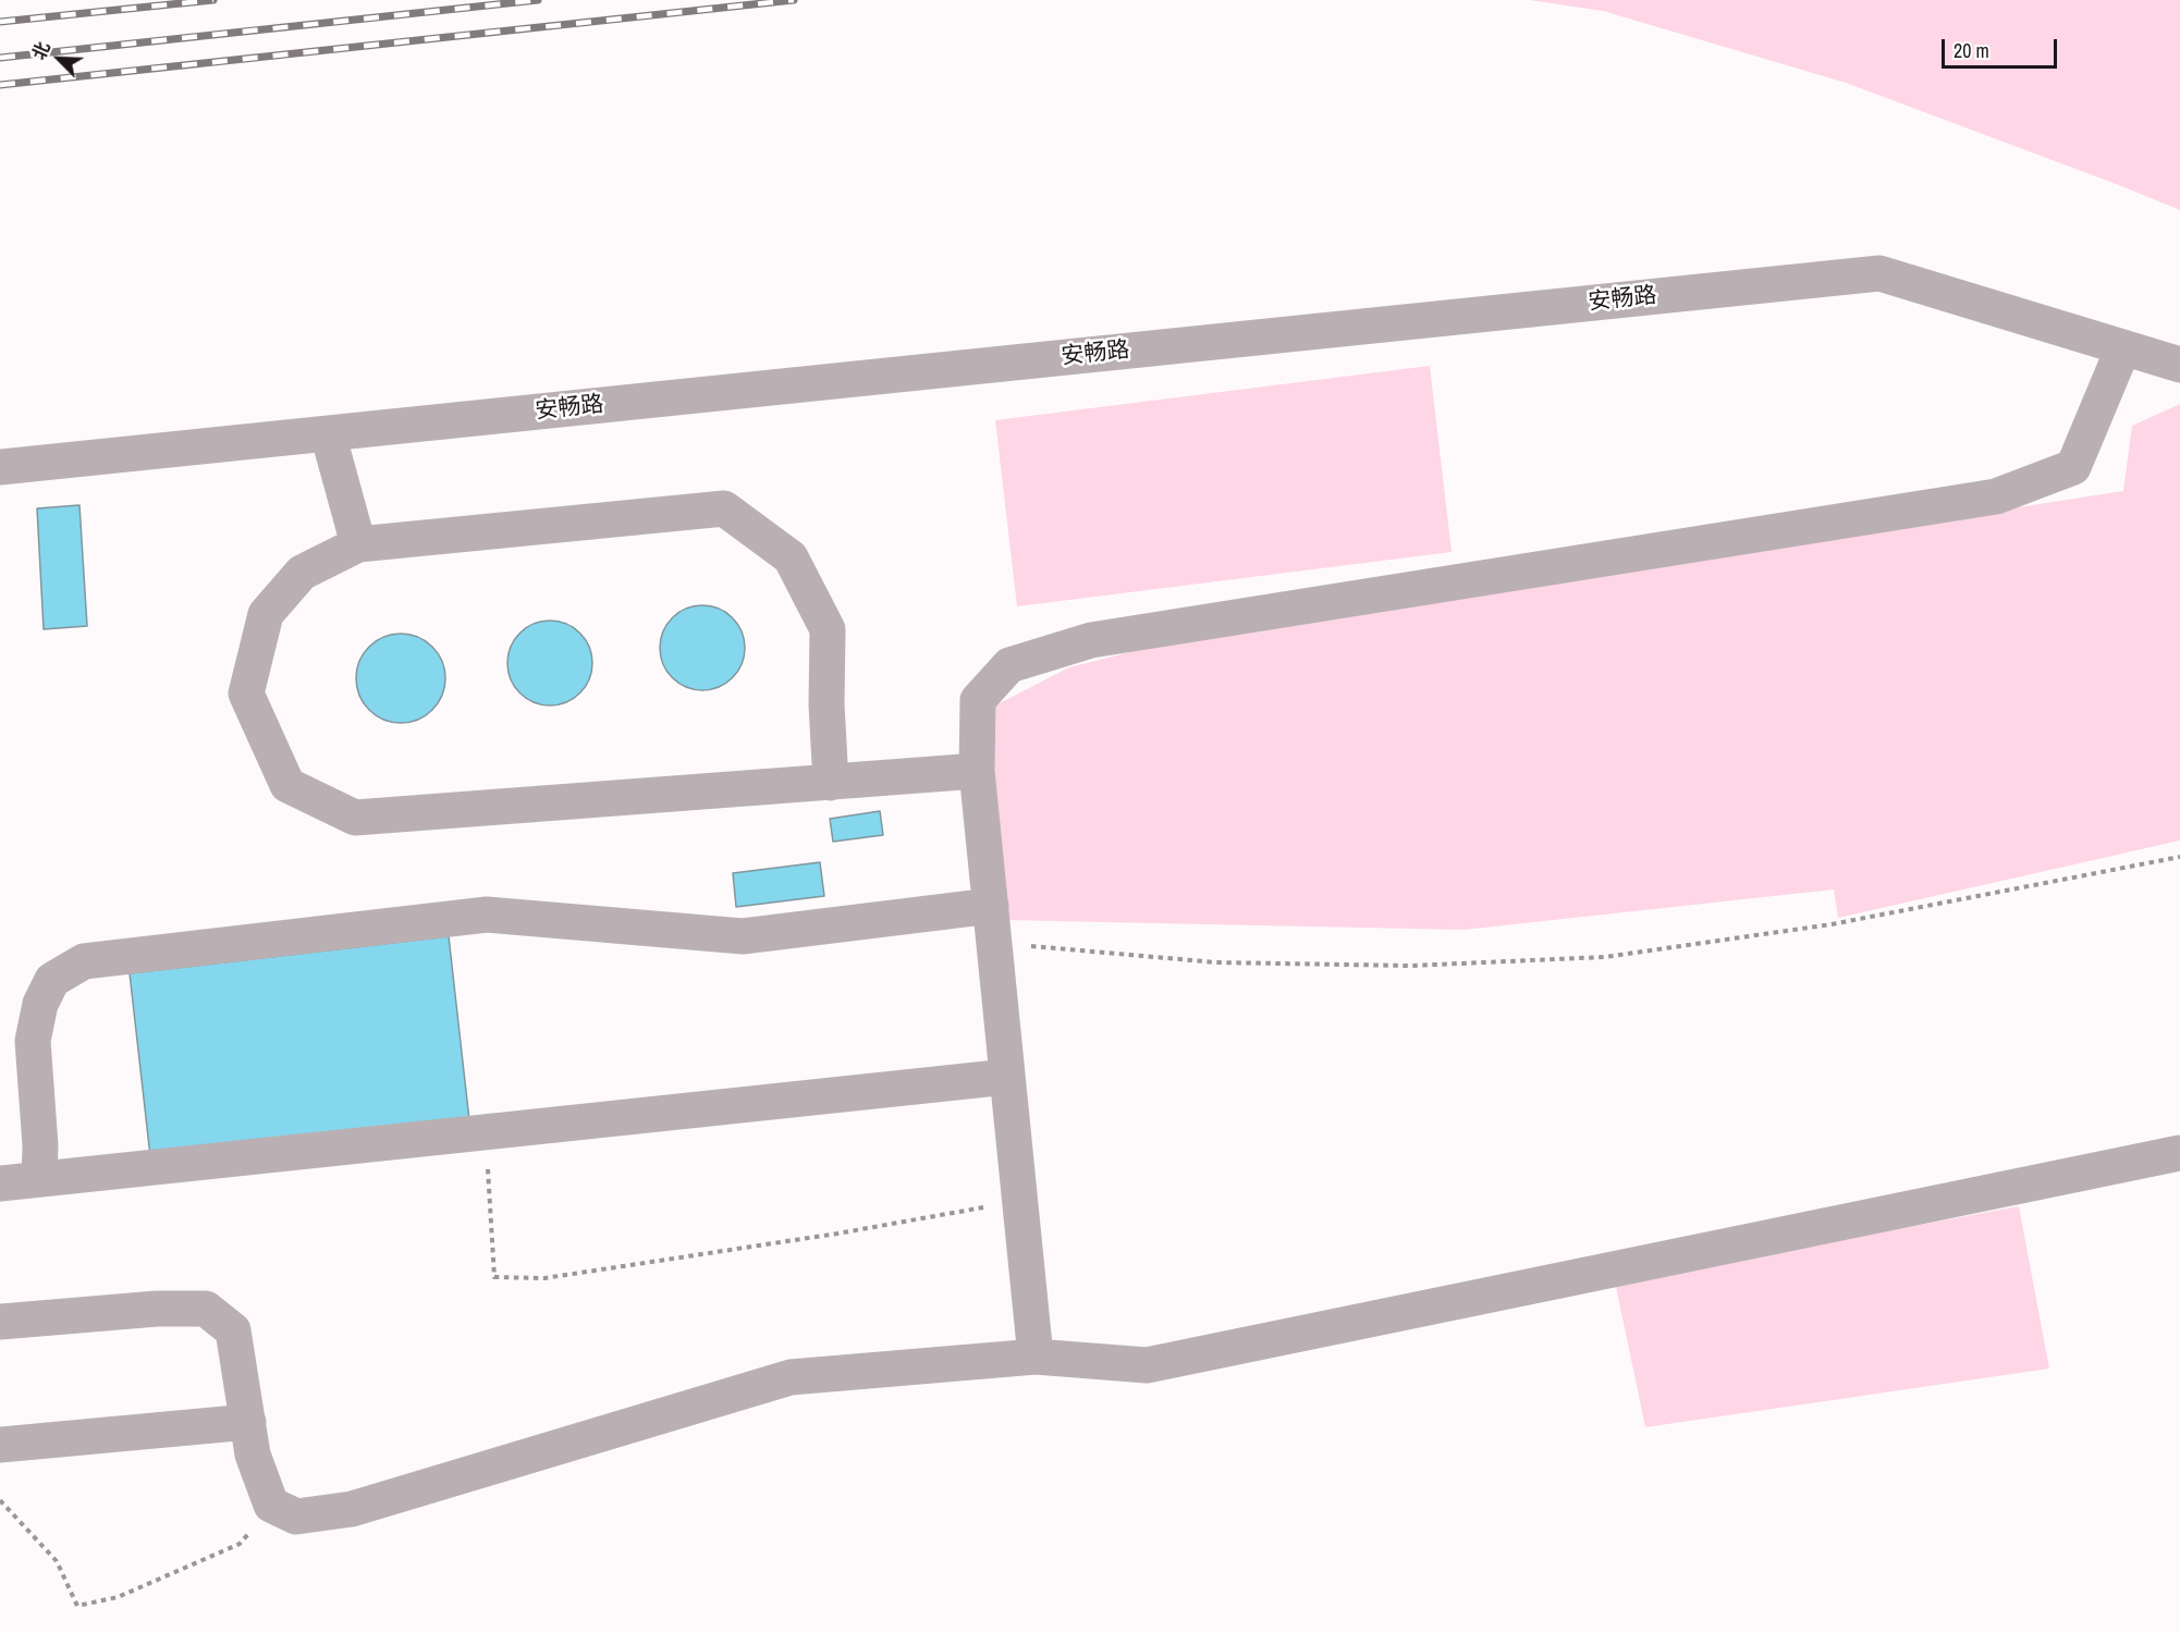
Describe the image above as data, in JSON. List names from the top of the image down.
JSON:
{
  "streets": {
    "street": ["安畅路"]
  },
  "scale_bar": "20 m",
  "north": "top left"
}
